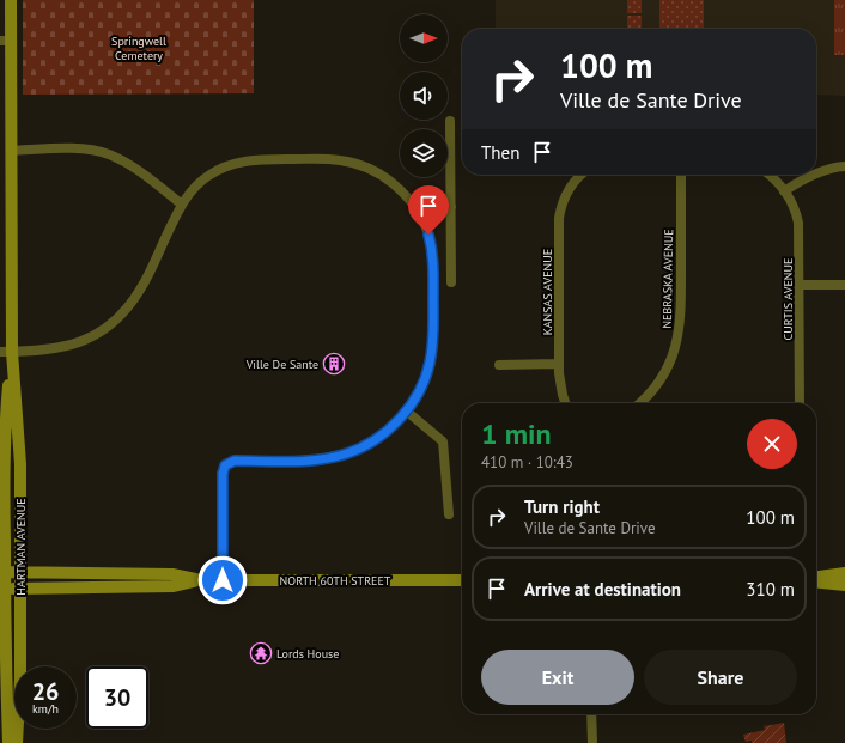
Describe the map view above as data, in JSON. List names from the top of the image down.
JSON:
{
  "streets": {
    "main road": ["HARTMAN AVENUE", "NORTH 60TH STREET"],
    "street": ["NEBRASKA AVENUE", "KANSAS AVENUE", "CURTIS AVENUE"]
  },
  "crossings": [
    ["HARTMAN AVENUE", "NORTH 60TH STREET"]
  ],
  "parks": ["Springwell Cemetery"],
  "places": {
    "building": ["Ville De Sante"],
    "temple": ["Lords House"]
  },
  "north": "right",
  "page": {
    "turn": ["100 m", "Ville de Sante Drive"],
    "then": "Then",
    "heading": ["1 min", "410 m · 10:43"],
    "list": [
      {
        "name": "Turn right",
        "note": "Ville de Sante Drive",
        "value": "100 m"
      },
      {
        "name": "Arrive at destination",
        "value": "310 m"
      }
    ],
    "buttons": ["Exit", "Share"],
    "speed": "26 km/h",
    "limit": "30"
  }
}
